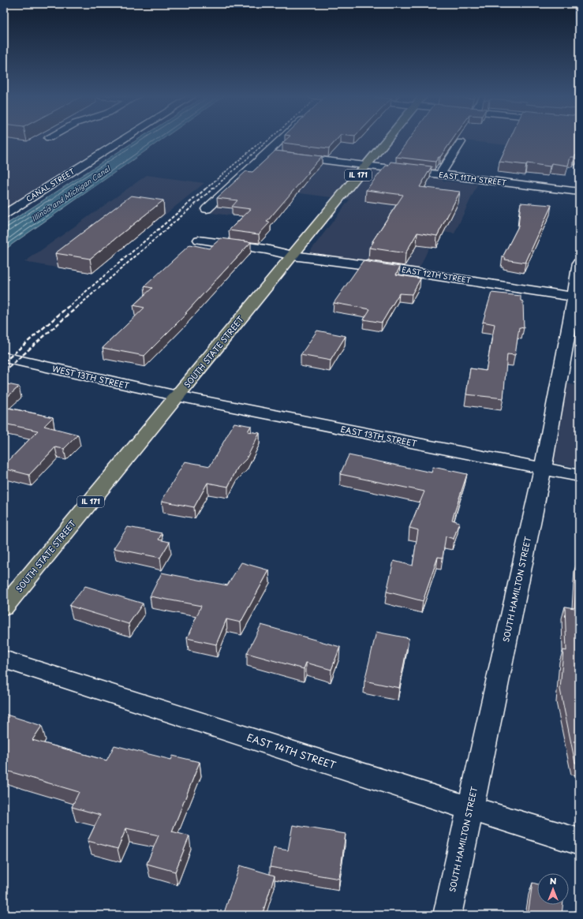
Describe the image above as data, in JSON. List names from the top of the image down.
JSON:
{
  "streets": {
    "main road": ["IL 171", "SOUTH STATE STREET"],
    "street": [
      "EAST 11TH STREET",
      "CANAL STREET",
      "EAST 12TH STREET",
      "WEST 13TH STREET",
      "EAST 13TH STREET",
      "SOUTH HAMILTON STREET",
      "EAST 14TH STREET"
    ]
  },
  "crossings": [
    ["EAST 11TH STREET", "SOUTH STATE STREET"],
    ["EAST 12TH STREET", "SOUTH STATE STREET"],
    ["EAST 12TH STREET", "SOUTH HAMILTON STREET"],
    ["SOUTH STATE STREET", "WEST 13TH STREET"],
    ["SOUTH STATE STREET", "EAST 13TH STREET"],
    ["WEST 13TH STREET", "EAST 13TH STREET"],
    ["EAST 13TH STREET", "SOUTH HAMILTON STREET"],
    ["SOUTH HAMILTON STREET", "EAST 14TH STREET"]
  ],
  "water": ["Illinois and Michigan Canal"],
  "north": "top"
}
